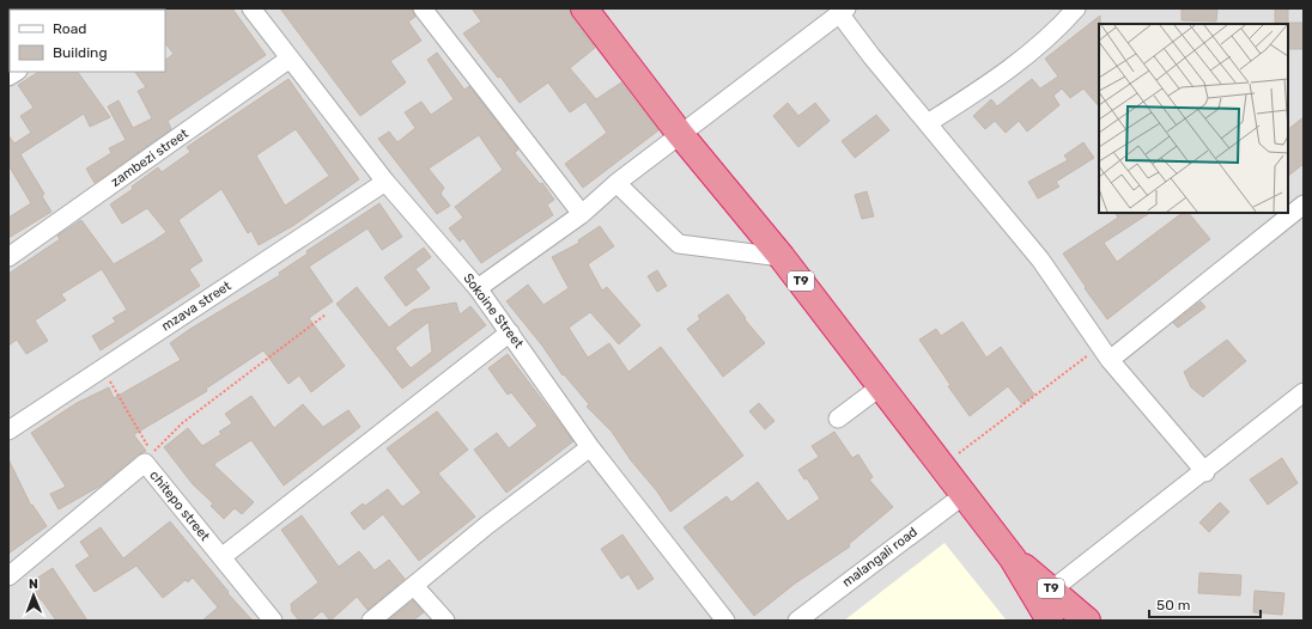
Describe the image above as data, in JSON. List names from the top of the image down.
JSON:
{
  "streets": {
    "highway": ["T9"],
    "street": [
      "zambezi street",
      "mzava street",
      "Sokoine Street",
      "chitepo street",
      "malangali road"
    ]
  },
  "crossings": [
    ["zambezi street", "Sokoine Street"],
    ["T9", "malangali road"],
    ["mzava street", "Sokoine Street"]
  ],
  "legend": ["Road", "Building"],
  "scale_bar": "50 m",
  "north": "top"
}
